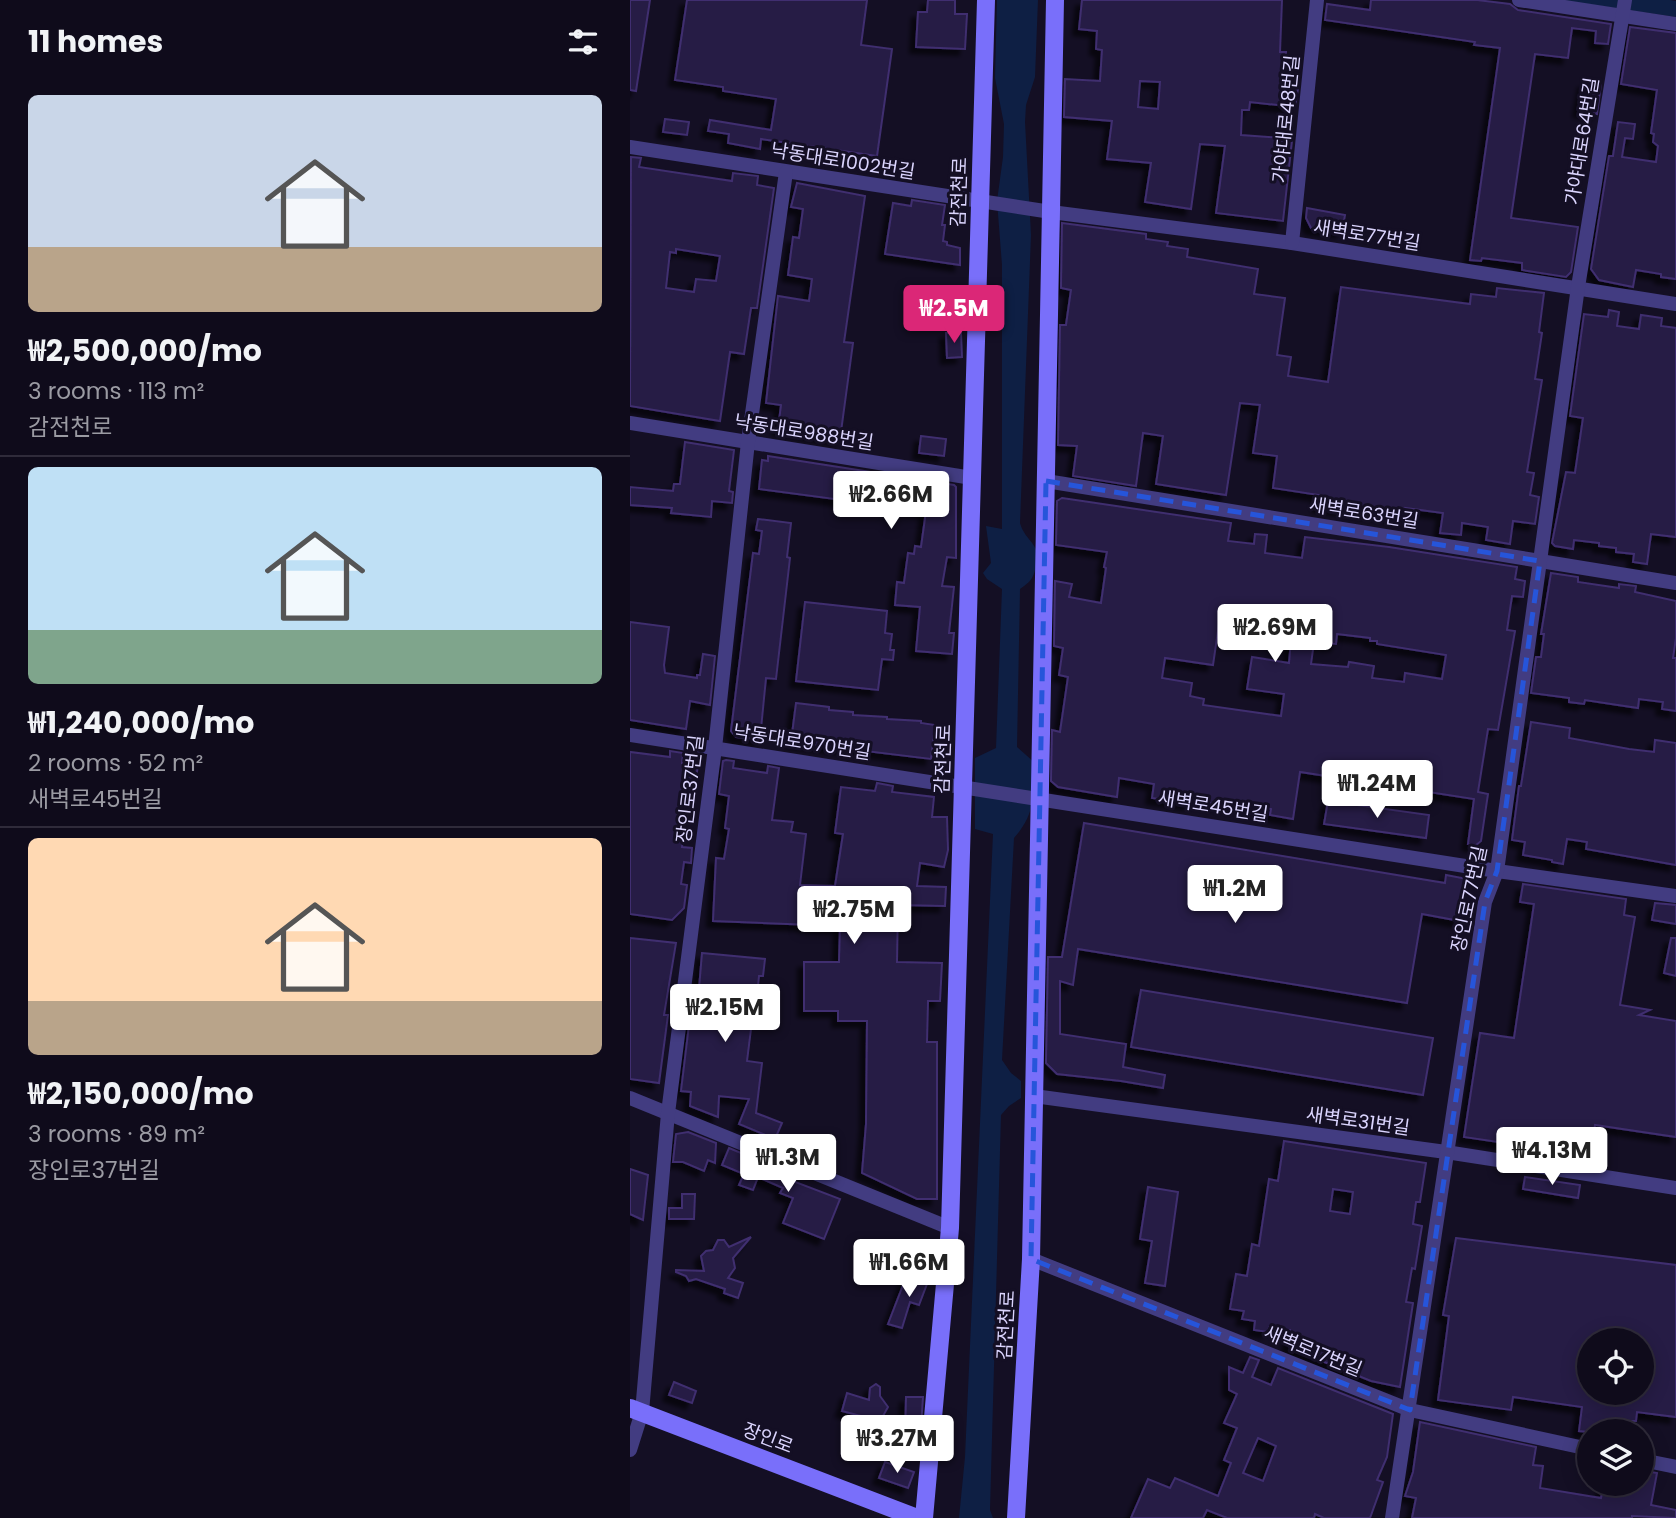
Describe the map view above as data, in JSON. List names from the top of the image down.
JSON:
{
  "streets": {
    "street": [
      "가야대로48번길",
      "가야대로64번길",
      "낙동대로1002번길",
      "감전천로",
      "새벽로77번길",
      "낙동대로988번길",
      "새벽로63번길",
      "낙동대로970번길",
      "장인로37번길",
      "새벽로45번길",
      "장인로77번길",
      "새벽로31번길",
      "새벽로17번길",
      "장인로"
    ]
  },
  "crossings": [
    ["가야대로48번길", "새벽로77번길"],
    ["가야대로64번길", "새벽로77번길"],
    ["가야대로64번길", "장인로77번길"],
    ["낙동대로1002번길", "감전천로"],
    ["낙동대로1002번길", "새벽로77번길"],
    ["낙동대로1002번길", "장인로37번길"],
    ["감전천로", "새벽로77번길"],
    ["감전천로", "낙동대로988번길"],
    ["감전천로", "새벽로63번길"],
    ["감전천로", "낙동대로970번길"],
    ["감전천로", "새벽로45번길"],
    ["감전천로", "새벽로31번길"],
    ["감전천로", "새벽로17번길"],
    ["새벽로77번길", "장인로77번길"],
    ["낙동대로988번길", "장인로37번길"],
    ["새벽로63번길", "장인로77번길"],
    ["낙동대로970번길", "장인로37번길"],
    ["낙동대로970번길", "새벽로45번길"],
    ["장인로37번길", "장인로"],
    ["새벽로45번길", "장인로77번길"],
    ["장인로77번길", "새벽로31번길"],
    ["장인로77번길", "새벽로17번길"]
  ],
  "page": {
    "heading": "11 homes",
    "list": [
      {
        "name": "₩2,500,000/mo",
        "note": "3 rooms · 113 m² · 감전천로"
      },
      {
        "name": "₩1,240,000/mo",
        "note": "2 rooms · 52 m² · 새벽로45번길"
      },
      {
        "name": "₩2,150,000/mo",
        "note": "3 rooms · 89 m² · 장인로37번길"
      }
    ],
    "price": [
      "₩2.5M",
      "₩2.66M",
      "₩2.69M",
      "₩1.24M",
      "₩1.2M",
      "₩2.75M",
      "₩2.15M",
      "₩4.13M",
      "₩1.3M",
      "₩1.66M",
      "₩3.27M"
    ]
  }
}
